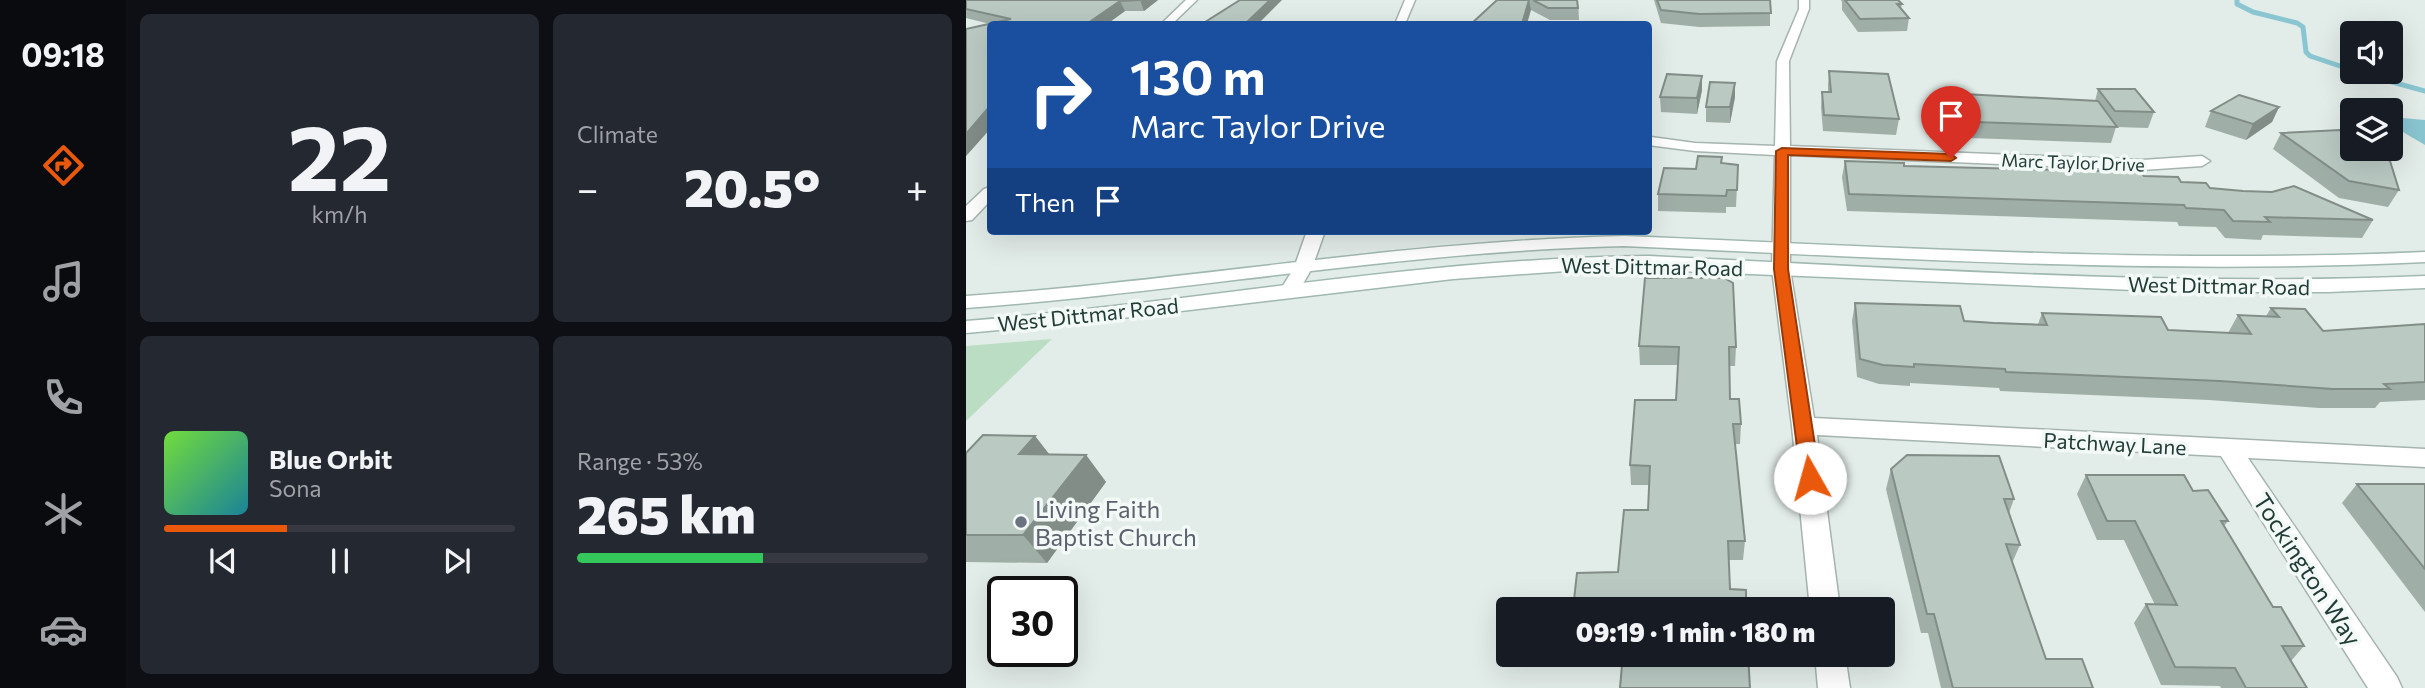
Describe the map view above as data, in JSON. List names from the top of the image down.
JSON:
{
  "streets": {
    "street": [
      "Marc Taylor Drive",
      "West Dittmar Road",
      "Patchway Lane",
      "Tockington Way"
    ]
  },
  "crossings": [
    ["Patchway Lane", "Tockington Way"]
  ],
  "places": ["Living Faith Baptist Church"],
  "page": {
    "tabs": "09:18",
    "tile": [
      ["22", "km/h"],
      "Climate",
      ["Range · 53%", "265 km"]
    ],
    "turn": ["130 m", "Marc Taylor Drive"],
    "heat": ["−", "20.5°", "+"],
    "then": "Then",
    "song": ["Blue Orbit", "Sona"],
    "limit": "30",
    "trip": "09:19 · 1 min · 180 m"
  }
}
